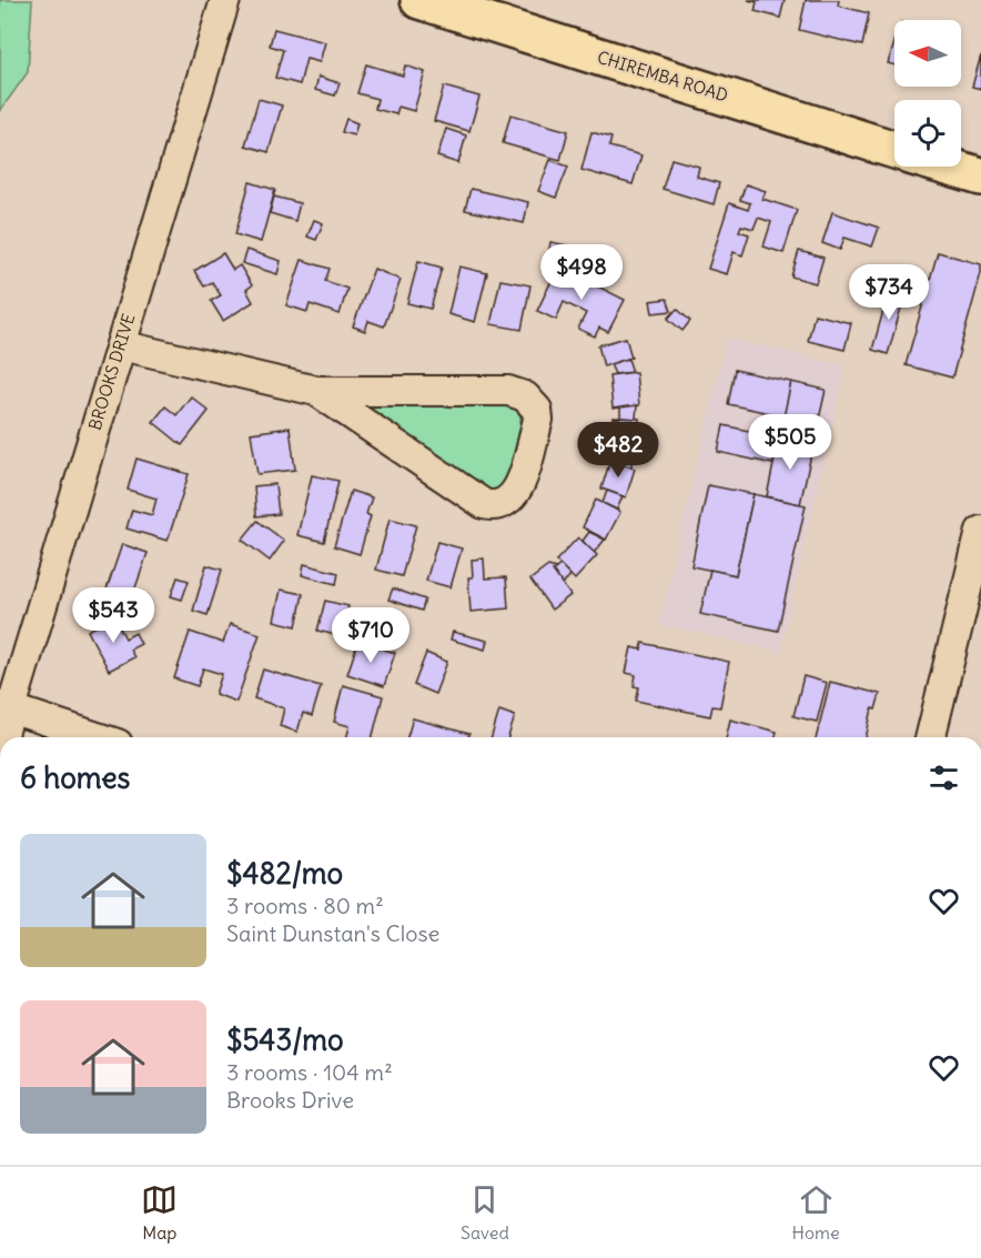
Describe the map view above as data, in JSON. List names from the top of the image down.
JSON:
{
  "streets": {
    "main road": ["CHIREMBA ROAD"],
    "street": ["BROOKS DRIVE"]
  },
  "north": "left",
  "page": {
    "price": [
      "$498",
      "$734",
      "$505",
      "$482",
      "$543",
      "$710"
    ],
    "heading": "6 homes",
    "list": [
      {
        "name": "$482/mo",
        "note": "3 rooms · 80 m² · Saint Dunstan's Close"
      },
      {
        "name": "$543/mo",
        "note": "3 rooms · 104 m² · Brooks Drive"
      }
    ],
    "tabs": ["Map", "Saved", "Home"]
  }
}
